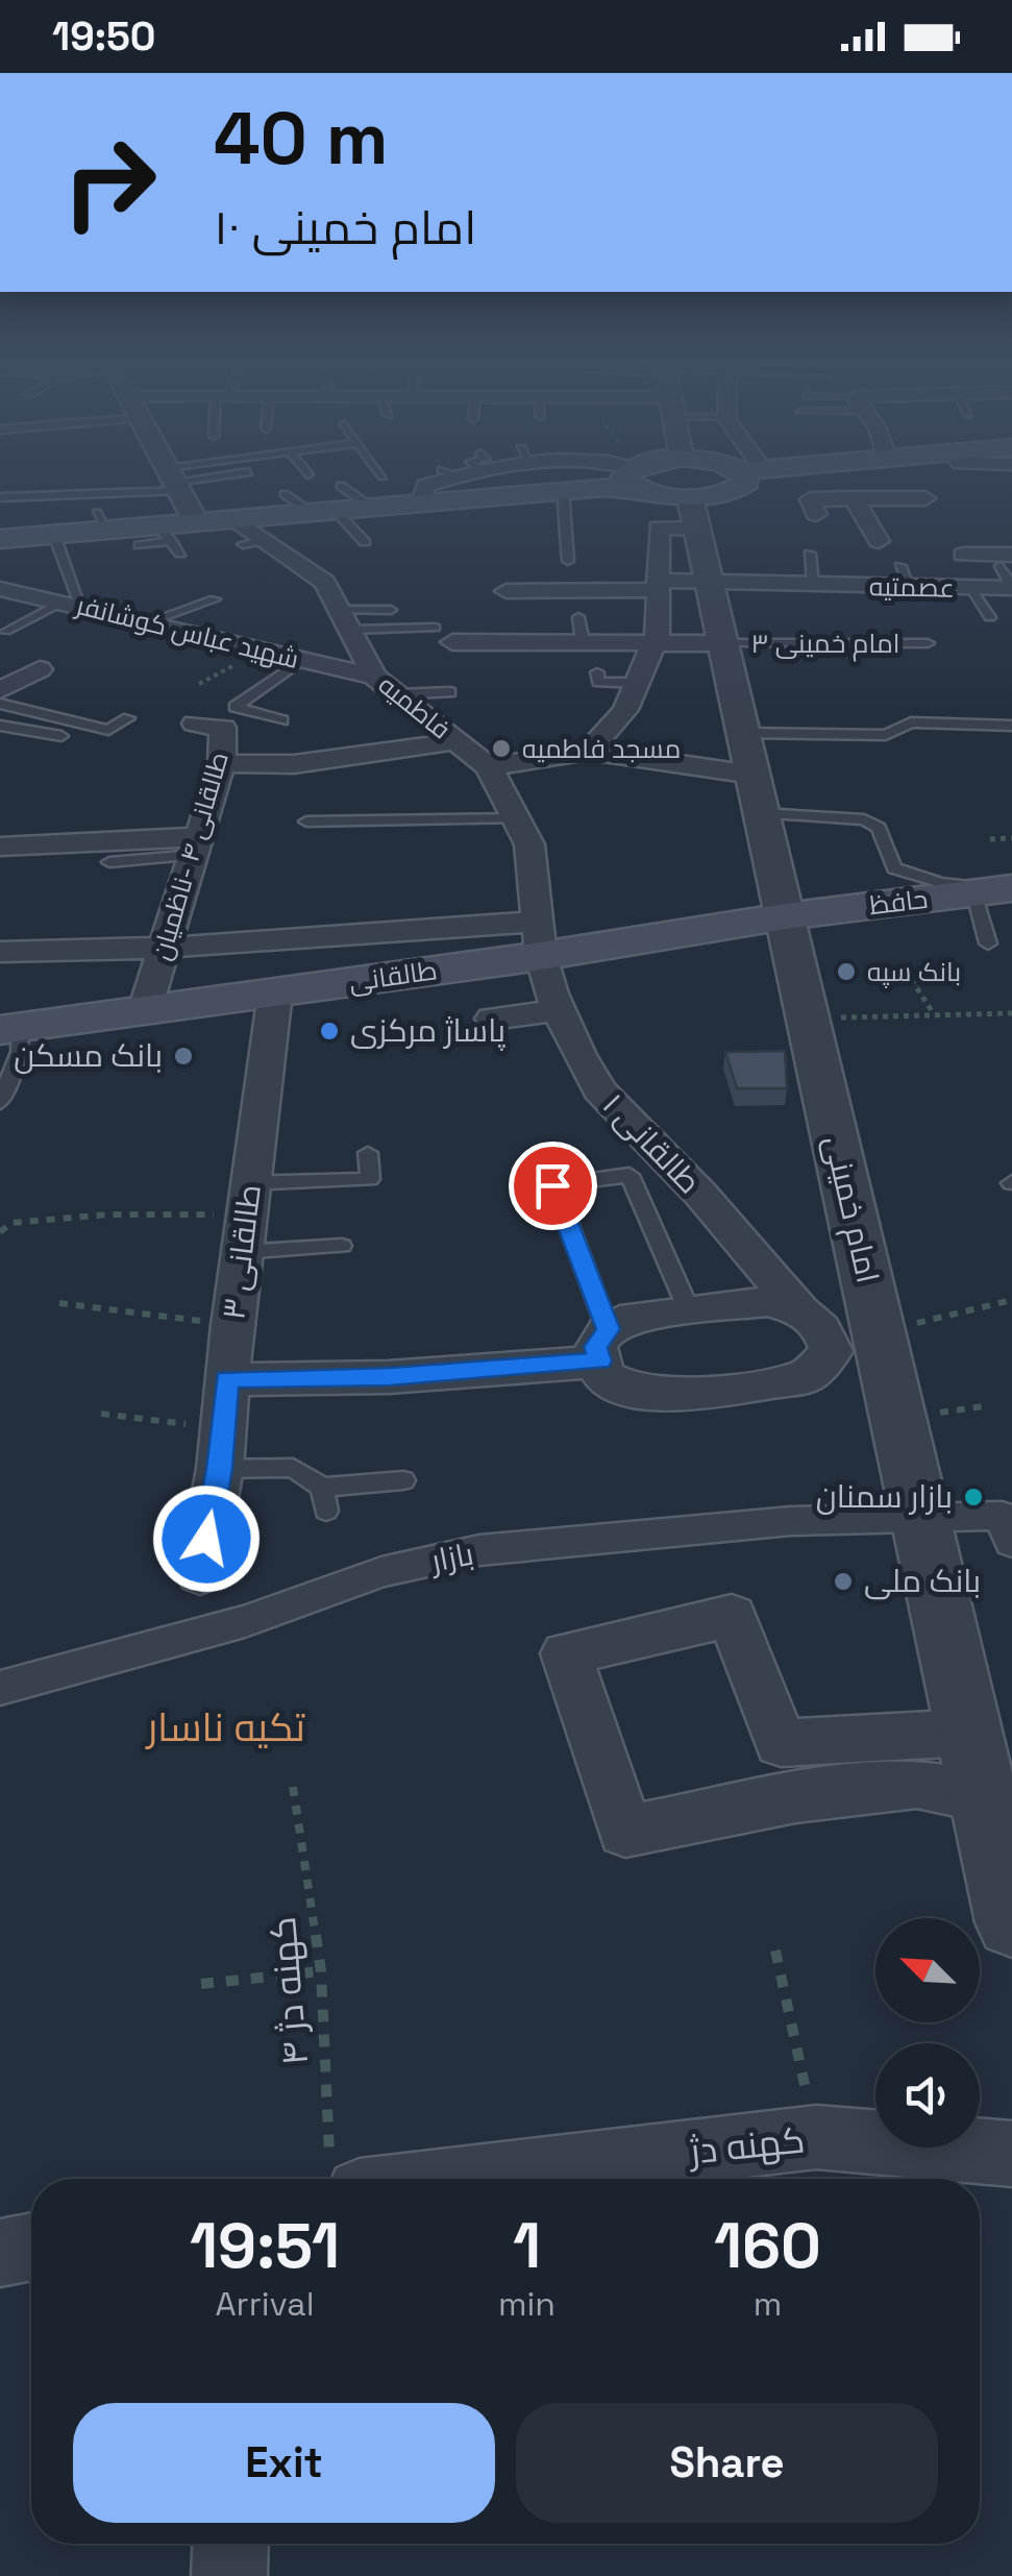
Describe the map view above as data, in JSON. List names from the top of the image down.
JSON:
{
  "streets": {
    "main road": ["حافظ", "طالقانی"],
    "street": [
      "عصمتیه",
      "شهید عباس کوشانفر",
      "فاطمیه",
      "طالقانی ۴ -ناظمیان",
      "طالقانی ۱",
      "امام خمینی",
      "طالقانی ۳",
      "بازار",
      "کهنه دژ"
    ],
    "lane": ["امام خمینی ۳"],
    "path": ["کهنه دژ ۴"]
  },
  "crossings": [
    ["عصمتیه", "امام خمینی"],
    ["شهید عباس کوشانفر", "فاطمیه"],
    ["امام خمینی ۳", "امام خمینی"],
    ["فاطمیه", "طالقانی ۱"],
    ["طالقانی ۴ -ناظمیان", "طالقانی"],
    ["حافظ", "طالقانی"],
    ["حافظ", "امام خمینی"],
    ["طالقانی", "طالقانی ۱"],
    ["طالقانی", "امام خمینی"],
    ["طالقانی", "طالقانی ۳"],
    ["امام خمینی", "بازار"]
  ],
  "districts": ["تکیه ناسار"],
  "places": [
    "مسجد فاطمیه",
    "بانک سپه",
    "پاساژ مرکزی",
    "بانک مسکن",
    "بازار سمنان",
    "بانک ملی"
  ],
  "north": "top left",
  "page": {
    "status": "19:50",
    "turn": ["40 m", "امام خمینی ۱۰"],
    "eta": [
      "19:51",
      "Arrival",
      "1",
      "min",
      "160",
      "m"
    ],
    "buttons": ["Exit", "Share"]
  }
}
